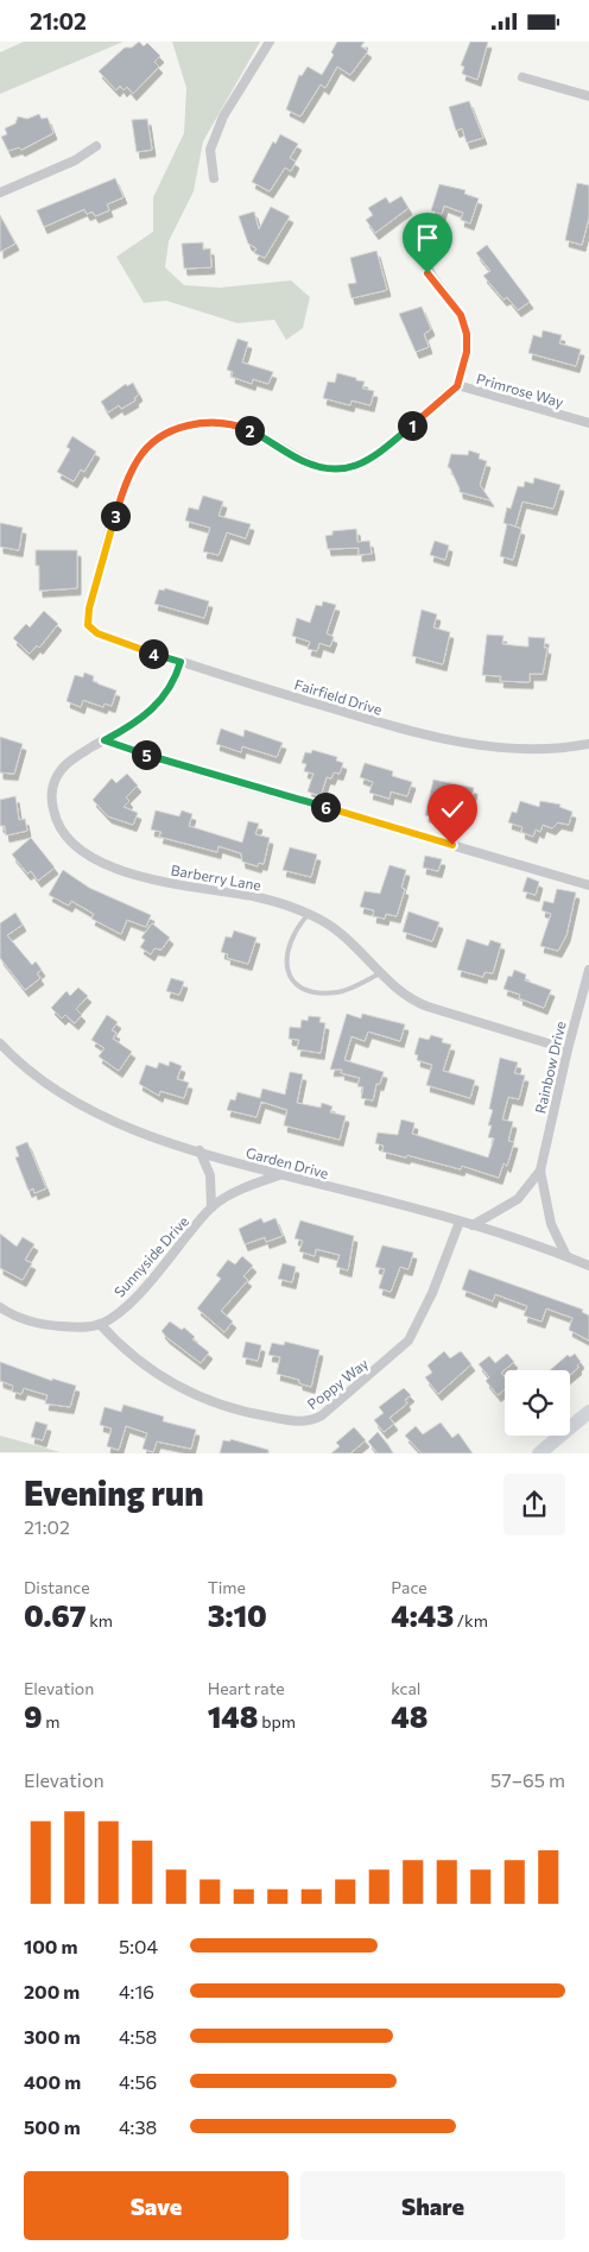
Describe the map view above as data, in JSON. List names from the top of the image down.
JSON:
{
  "streets": {
    "street": [
      "Primrose Way",
      "Fairfield Drive",
      "Barberry Lane",
      "Rainbow Drive",
      "Garden Drive",
      "Sunnyside Drive",
      "Poppy Way"
    ]
  },
  "crossings": [
    ["Primrose Way", "Fairfield Drive"],
    ["Fairfield Drive", "Barberry Lane"],
    ["Barberry Lane", "Rainbow Drive"],
    ["Rainbow Drive", "Garden Drive"],
    ["Garden Drive", "Sunnyside Drive"],
    ["Garden Drive", "Poppy Way"],
    ["Sunnyside Drive", "Poppy Way"]
  ],
  "page": {
    "status": "21:02",
    "pins": [
      "1",
      "2",
      "3",
      "4",
      "5",
      "6"
    ],
    "heading": ["Evening run", "21:02"],
    "stats": [
      ["Distance", "0.67 km"],
      ["Time", "3:10"],
      ["Pace", "4:43 /km"],
      ["Elevation", "9 m"],
      ["Heart rate", "148 bpm"],
      ["kcal", "48"]
    ],
    "chart": ["Elevation", "57–65 m"],
    "list": [
      {
        "name": "100 m",
        "note": "5:04"
      },
      {
        "name": "200 m",
        "note": "4:16"
      },
      {
        "name": "300 m",
        "note": "4:58"
      },
      {
        "name": "400 m",
        "note": "4:56"
      },
      {
        "name": "500 m",
        "note": "4:38"
      }
    ],
    "buttons": ["Save", "Share"]
  }
}
